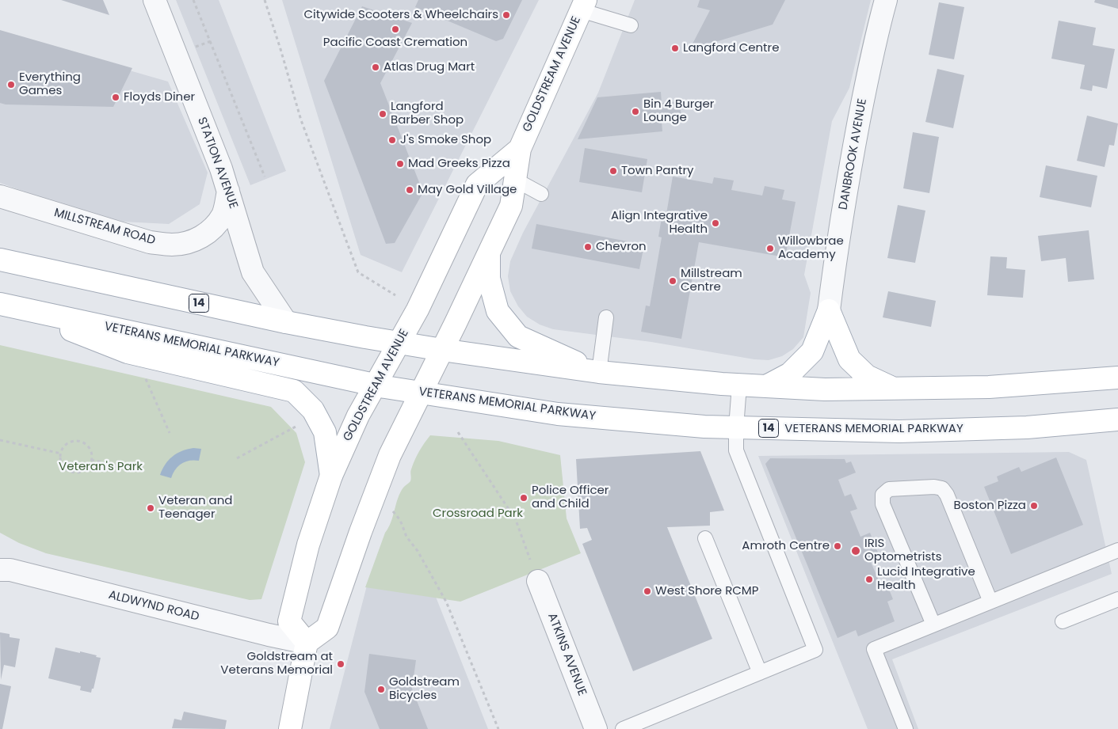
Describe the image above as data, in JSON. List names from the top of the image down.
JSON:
{
  "streets": {
    "main road": ["GOLDSTREAM AVENUE", "14", "VETERANS MEMORIAL PARKWAY"],
    "street": [
      "DANBROOK AVENUE",
      "STATION AVENUE",
      "MILLSTREAM ROAD",
      "ALDWYND ROAD",
      "ATKINS AVENUE"
    ]
  },
  "crossings": [
    ["GOLDSTREAM AVENUE", "14"],
    ["GOLDSTREAM AVENUE", "VETERANS MEMORIAL PARKWAY"],
    ["GOLDSTREAM AVENUE", "ALDWYND ROAD"],
    ["STATION AVENUE", "MILLSTREAM ROAD"],
    ["STATION AVENUE", "14"]
  ],
  "parks": ["Veteran's Park", "Crossroad Park"],
  "places": [
    "Citywide Scooters & Wheelchairs",
    "Pacific Coast Cremation",
    "Langford Centre",
    "Atlas Drug Mart",
    "Everything Games",
    "Floyds Diner",
    "Bin 4 Burger Lounge",
    "Langford Barber Shop",
    "J's Smoke Shop",
    "Mad Greeks Pizza",
    "Town Pantry",
    "May Gold Village",
    "Align Integrative Health",
    "Chevron",
    "Willowbrae Academy",
    "Millstream Centre",
    "Police Officer and Child",
    "Boston Pizza",
    "Veteran and Teenager",
    "Amroth Centre",
    "IRIS Optometrists",
    "Lucid Integrative Health",
    "West Shore RCMP",
    "Goldstream at Veterans Memorial",
    "Goldstream Bicycles"
  ]
}
